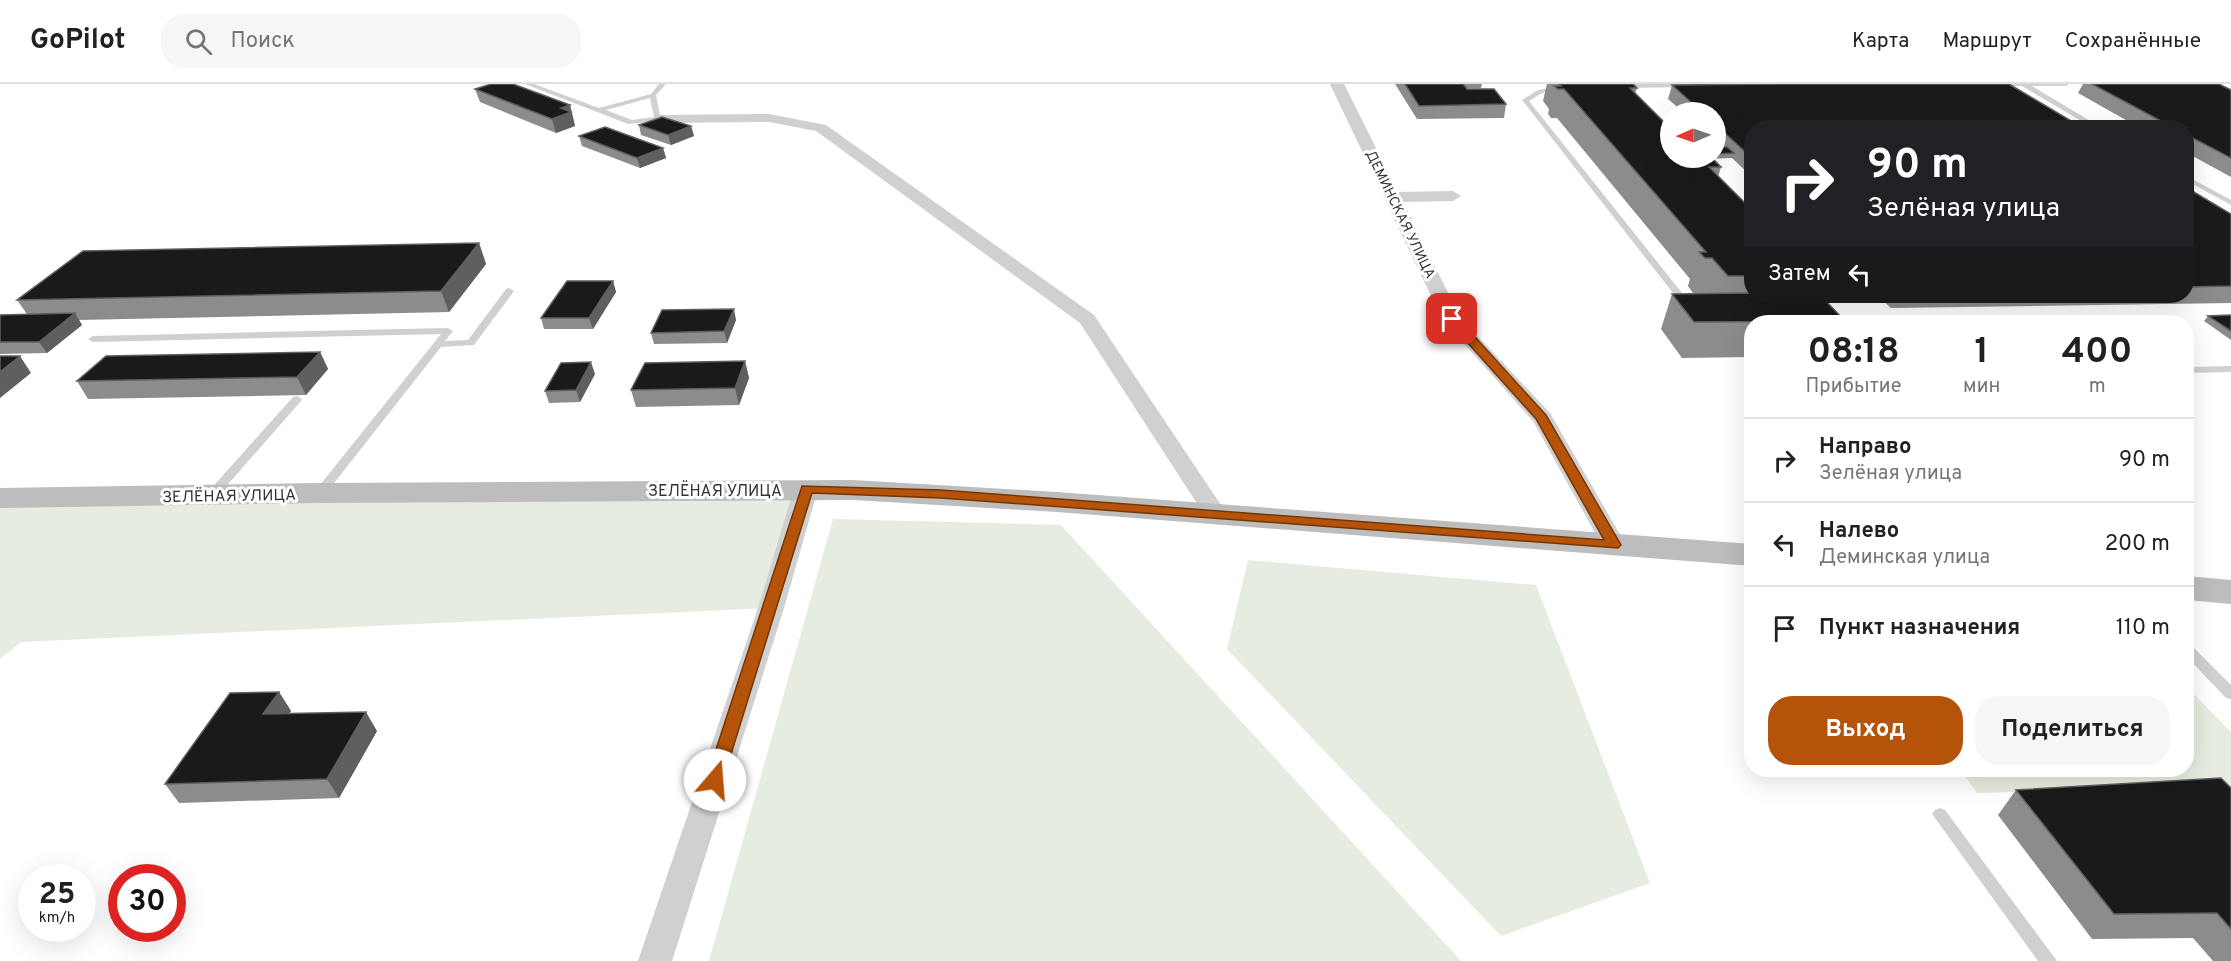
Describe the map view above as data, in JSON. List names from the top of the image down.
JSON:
{
  "streets": {
    "street": ["ДЕМИНСКАЯ УЛИЦА", "ЗЕЛЁНАЯ УЛИЦА"]
  },
  "crossings": [
    ["ДЕМИНСКАЯ УЛИЦА", "ЗЕЛЁНАЯ УЛИЦА"]
  ],
  "north": "left",
  "page": {
    "header": "GoPilot",
    "search": "Поиск",
    "nav": ["Карта", "Маршрут", "Сохранённые"],
    "turn": ["90 m", "Зелёная улица"],
    "then": "Затем",
    "eta": [
      "08:18",
      "Прибытие",
      "1",
      "мин",
      "400",
      "m"
    ],
    "list": [
      {
        "name": "Направо",
        "note": "Зелёная улица",
        "value": "90 m"
      },
      {
        "name": "Налево",
        "note": "Деминская улица",
        "value": "200 m"
      },
      {
        "name": "Пункт назначения",
        "value": "110 m"
      }
    ],
    "buttons": ["Выход", "Поделиться"],
    "speed": "25 km/h",
    "limit": "30"
  }
}
